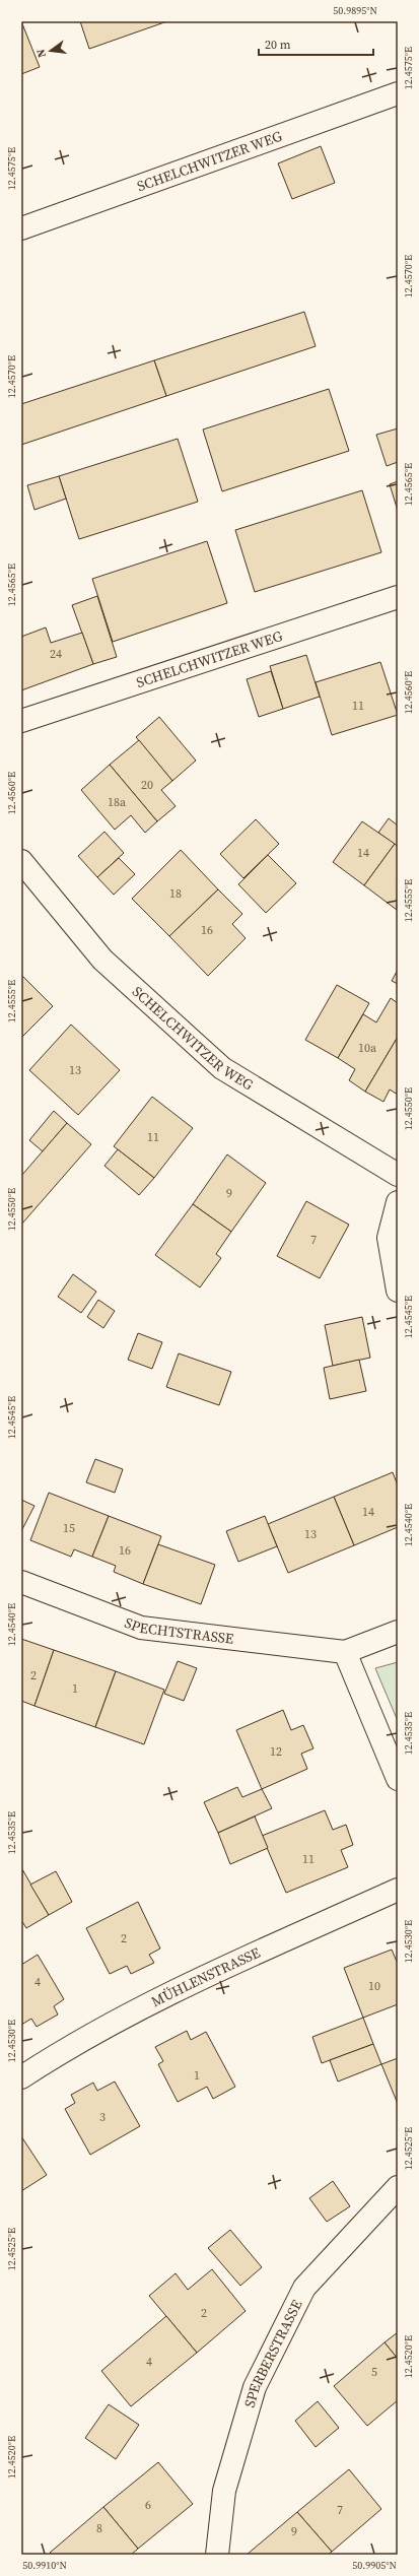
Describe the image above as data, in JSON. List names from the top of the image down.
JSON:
{
  "streets": {
    "street": [
      "SCHELCHWITZER WEG",
      "SPECHTSTRASSE",
      "MÜHLENSTRASSE",
      "SPERBERSTRASSE"
    ]
  },
  "house_numbers": [
    "24",
    "11",
    "20",
    "18a",
    "14",
    "18",
    "16",
    "10a",
    "13",
    "11",
    "9",
    "7",
    "14",
    "15",
    "13",
    "16",
    "2",
    "1",
    "12",
    "11",
    "2",
    "4",
    "10",
    "1",
    "3",
    "2",
    "4",
    "5",
    "6",
    "7",
    "8",
    "9"
  ],
  "scale_bar": "20 m",
  "north": "left",
  "coordinates": [
    "50.9895°N",
    "12.4575°E",
    "12.4570°E",
    "12.4565°E",
    "12.4560°E",
    "12.4555°E",
    "12.4550°E",
    "12.4545°E",
    "12.4540°E",
    "12.4535°E",
    "12.4530°E",
    "12.4525°E",
    "12.4520°E",
    "50.9910°N",
    "50.9905°N"
  ]
}
